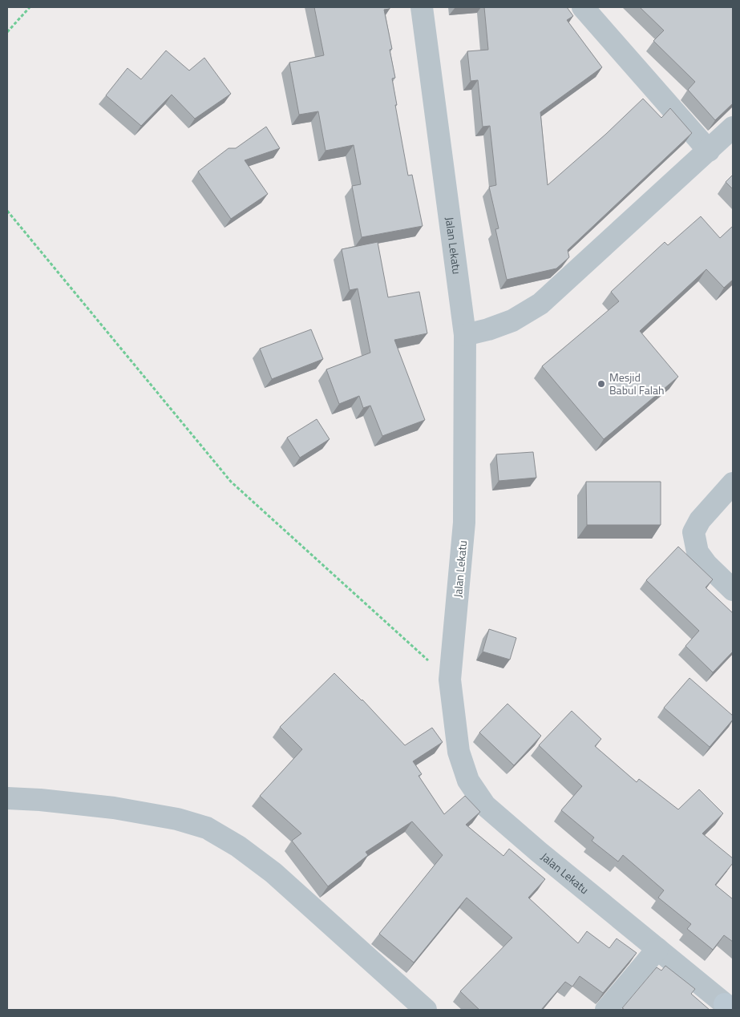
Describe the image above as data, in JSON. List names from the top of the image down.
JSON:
{
  "streets": {
    "street": ["Jalan Lekatu"]
  },
  "places": ["Mesjid Babul Falah"]
}
